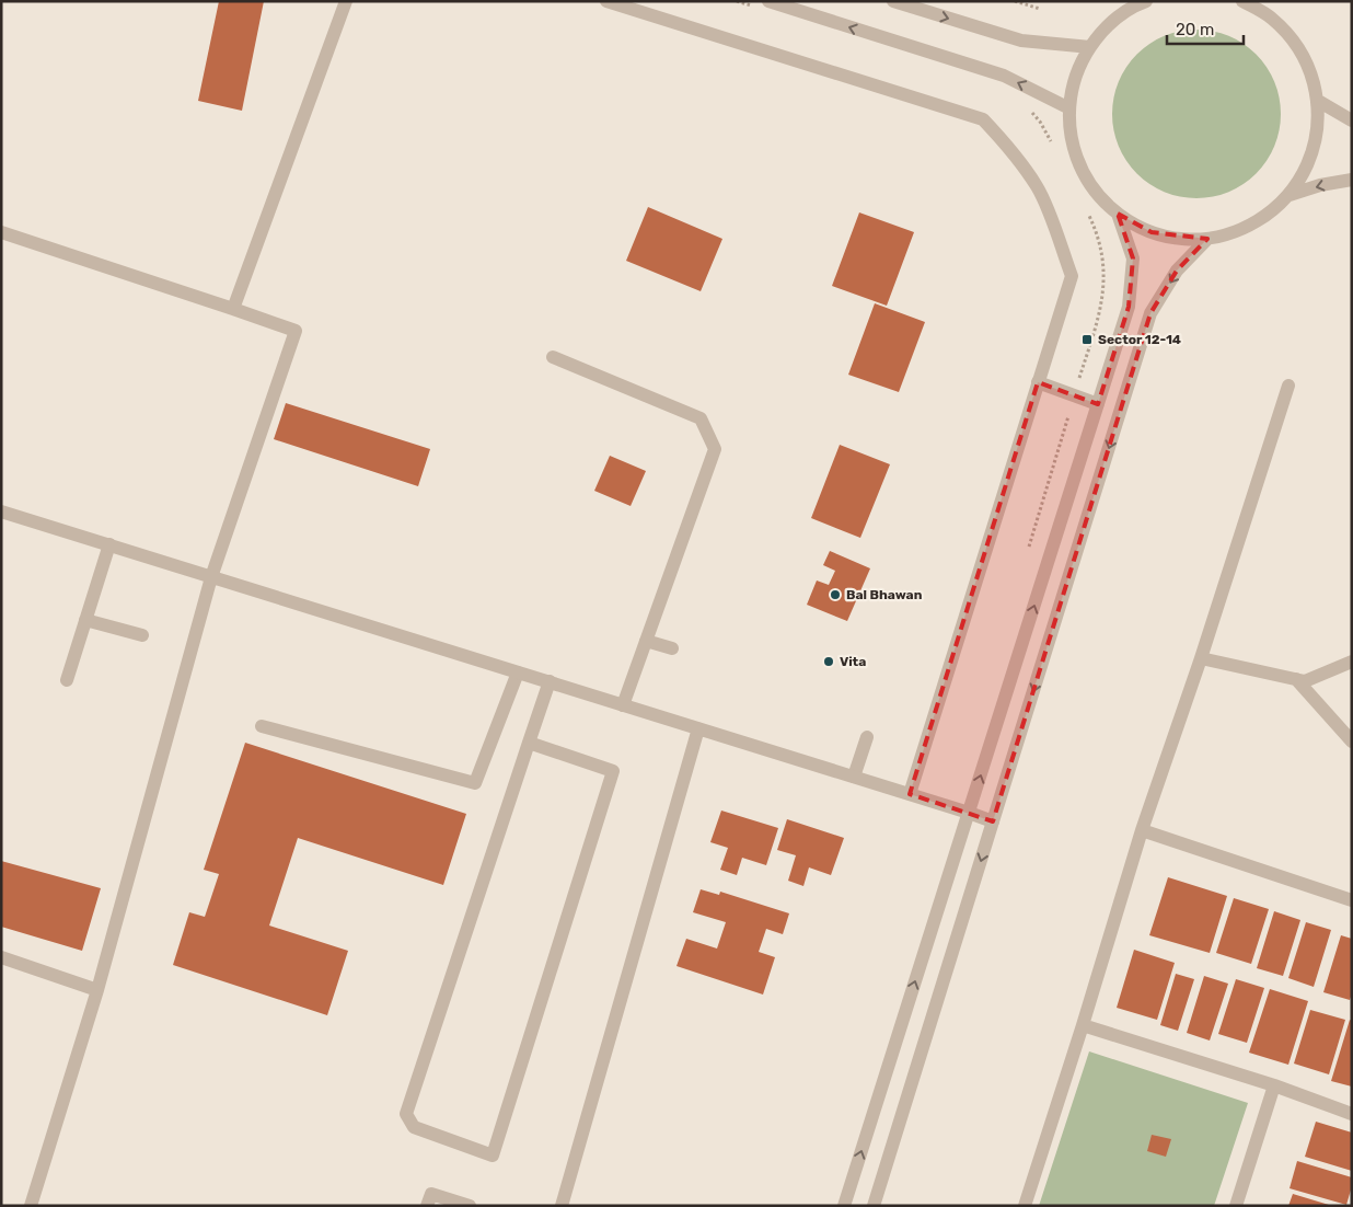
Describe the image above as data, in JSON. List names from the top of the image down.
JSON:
{
  "places": {
    "transit": ["Sector 12-14"],
    "other": ["Bal Bhawan", "Vita"]
  },
  "scale_bar": "20 m"
}
